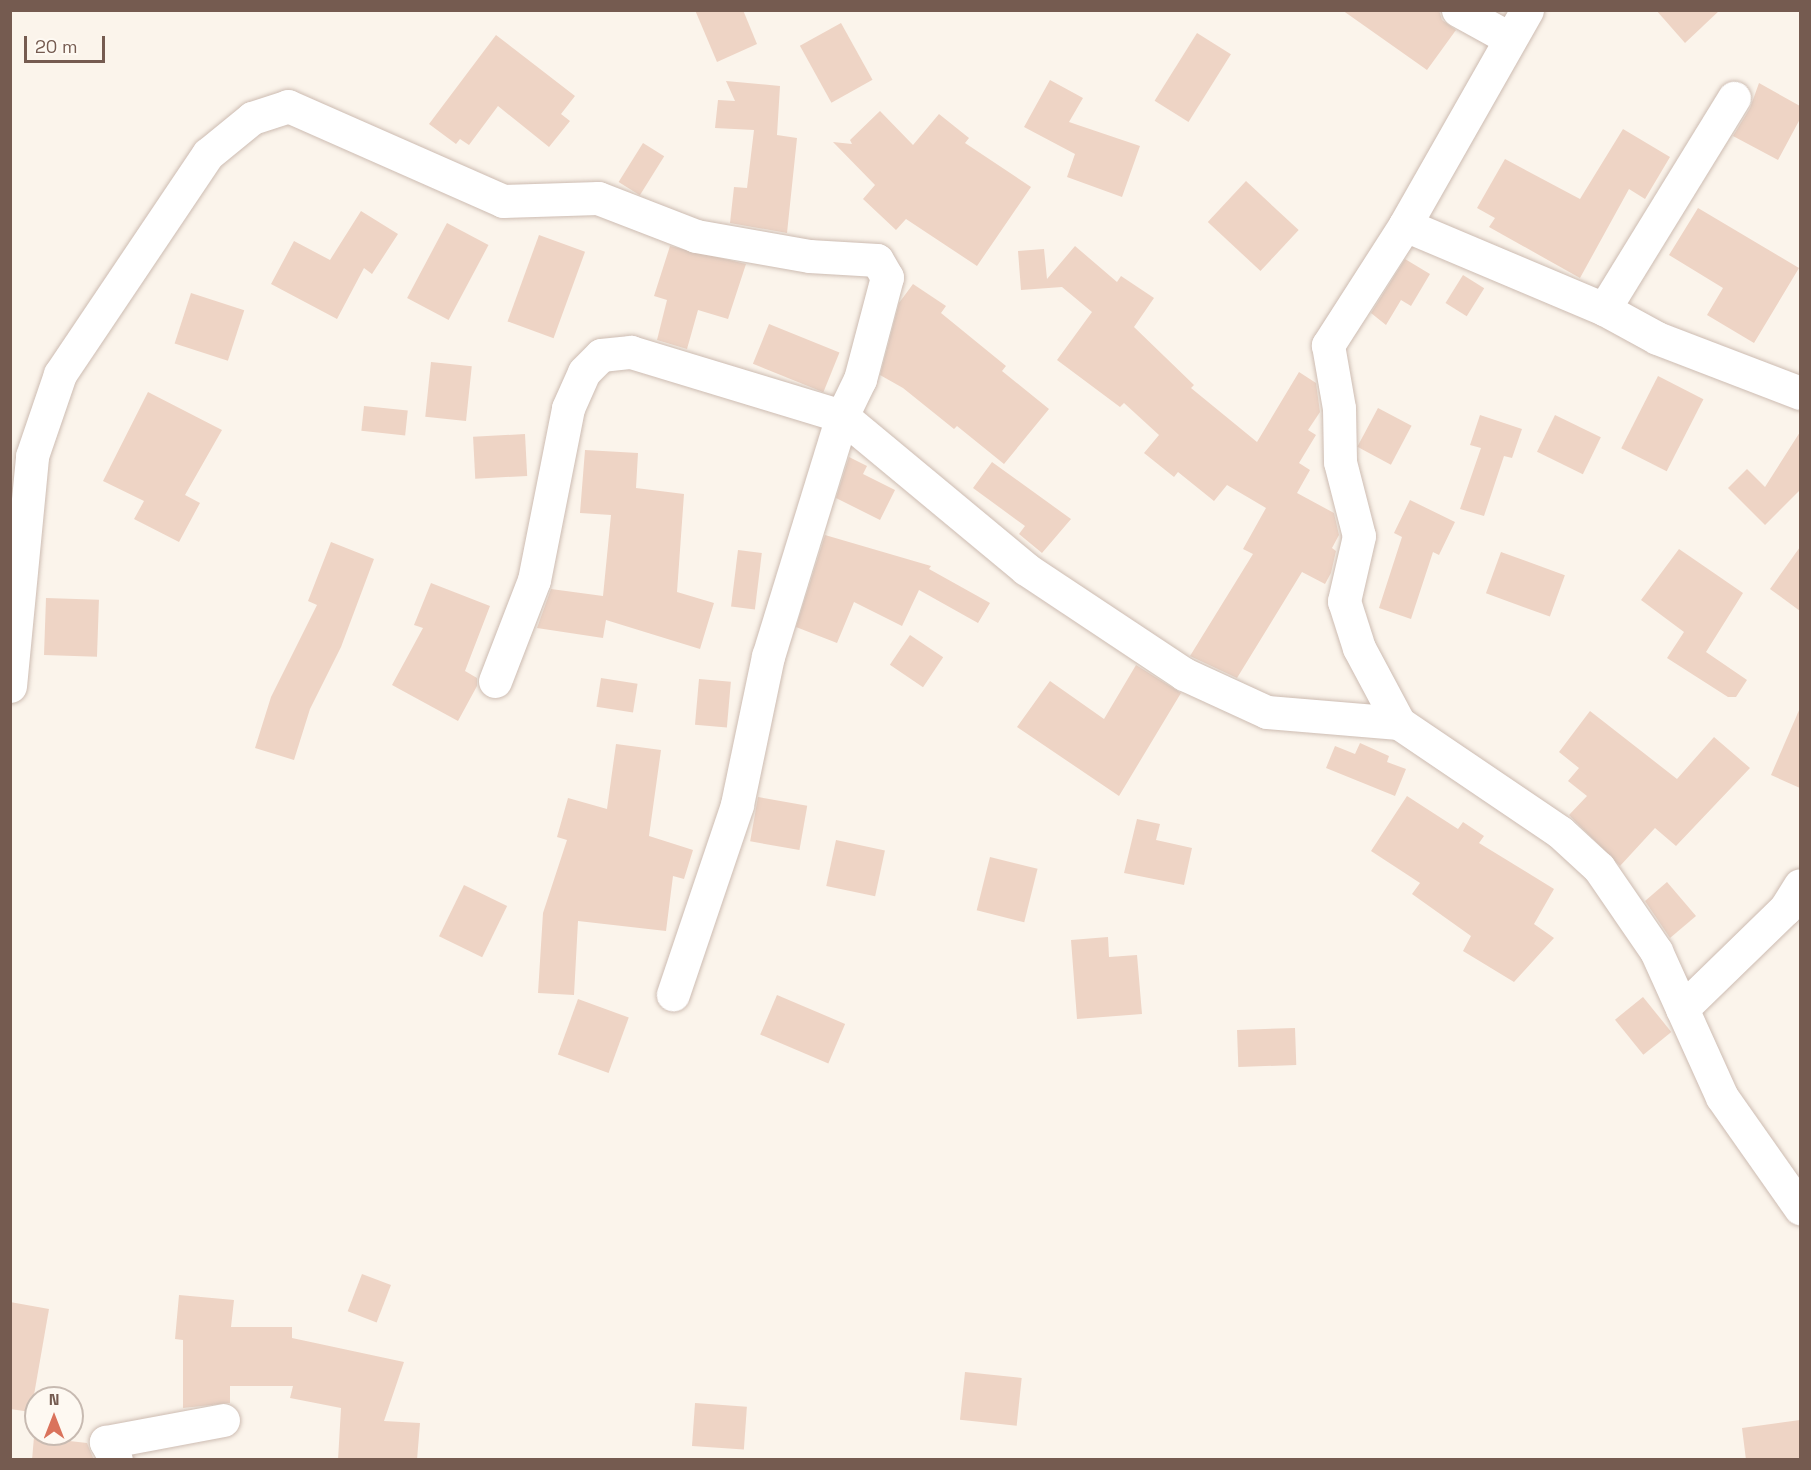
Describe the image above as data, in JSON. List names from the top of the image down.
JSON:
{
  "scale_bar": "20 m",
  "north": "top"
}
